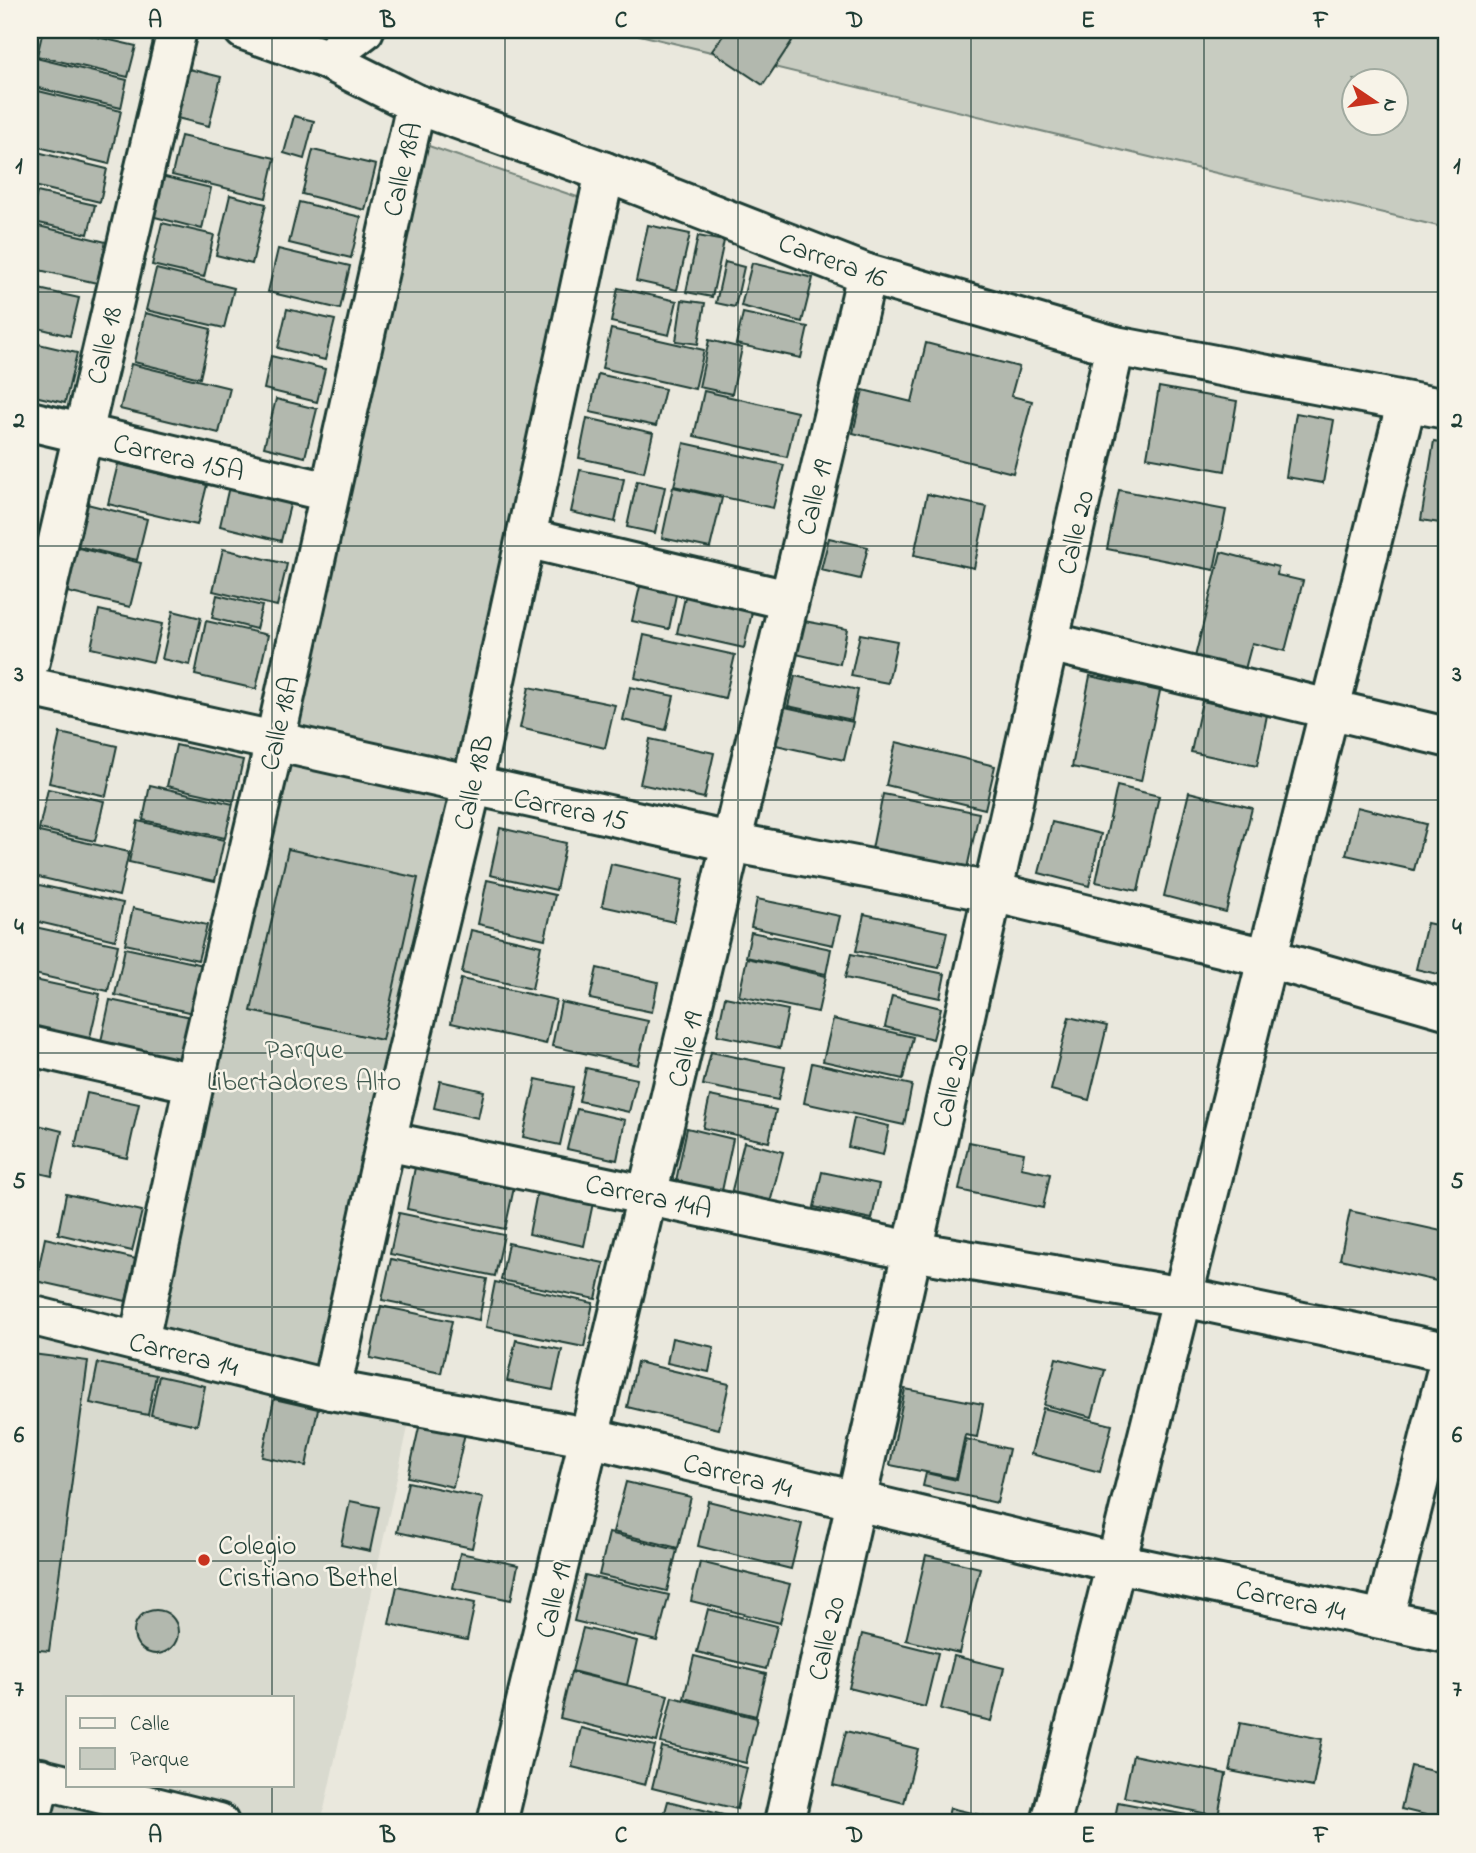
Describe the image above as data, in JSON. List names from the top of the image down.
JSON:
{
  "streets": {
    "street": [
      "Calle 18A",
      "Carrera 16",
      "Calle 18",
      "Carrera 15A",
      "Calle 19",
      "Calle 20",
      "Calle 18B",
      "Carrera 15",
      "Carrera 14A",
      "Carrera 14"
    ]
  },
  "crossings": [
    ["Calle 18A", "Carrera 16"],
    ["Calle 18A", "Carrera 15A"],
    ["Calle 18A", "Carrera 15"],
    ["Calle 18A", "Carrera 14"],
    ["Carrera 16", "Calle 19"],
    ["Carrera 16", "Calle 20"],
    ["Carrera 16", "Calle 18B"],
    ["Calle 18", "Carrera 15A"],
    ["Calle 19", "Carrera 15"],
    ["Calle 19", "Carrera 14A"],
    ["Calle 19", "Carrera 14"],
    ["Calle 20", "Carrera 15"],
    ["Calle 20", "Carrera 14A"],
    ["Calle 20", "Carrera 14"],
    ["Calle 18B", "Carrera 15"],
    ["Calle 18B", "Carrera 14A"],
    ["Calle 18B", "Carrera 14"]
  ],
  "parks": ["Parque Libertadores Alto"],
  "places": ["Colegio Cristiano Bethel"],
  "legend": ["Calle", "Parque"],
  "north": "right",
  "grid": {
    "columns": [
      "A",
      "B",
      "C",
      "D",
      "E",
      "F"
    ],
    "rows": [
      "1",
      "2",
      "3",
      "4",
      "5",
      "6",
      "7"
    ]
  }
}
